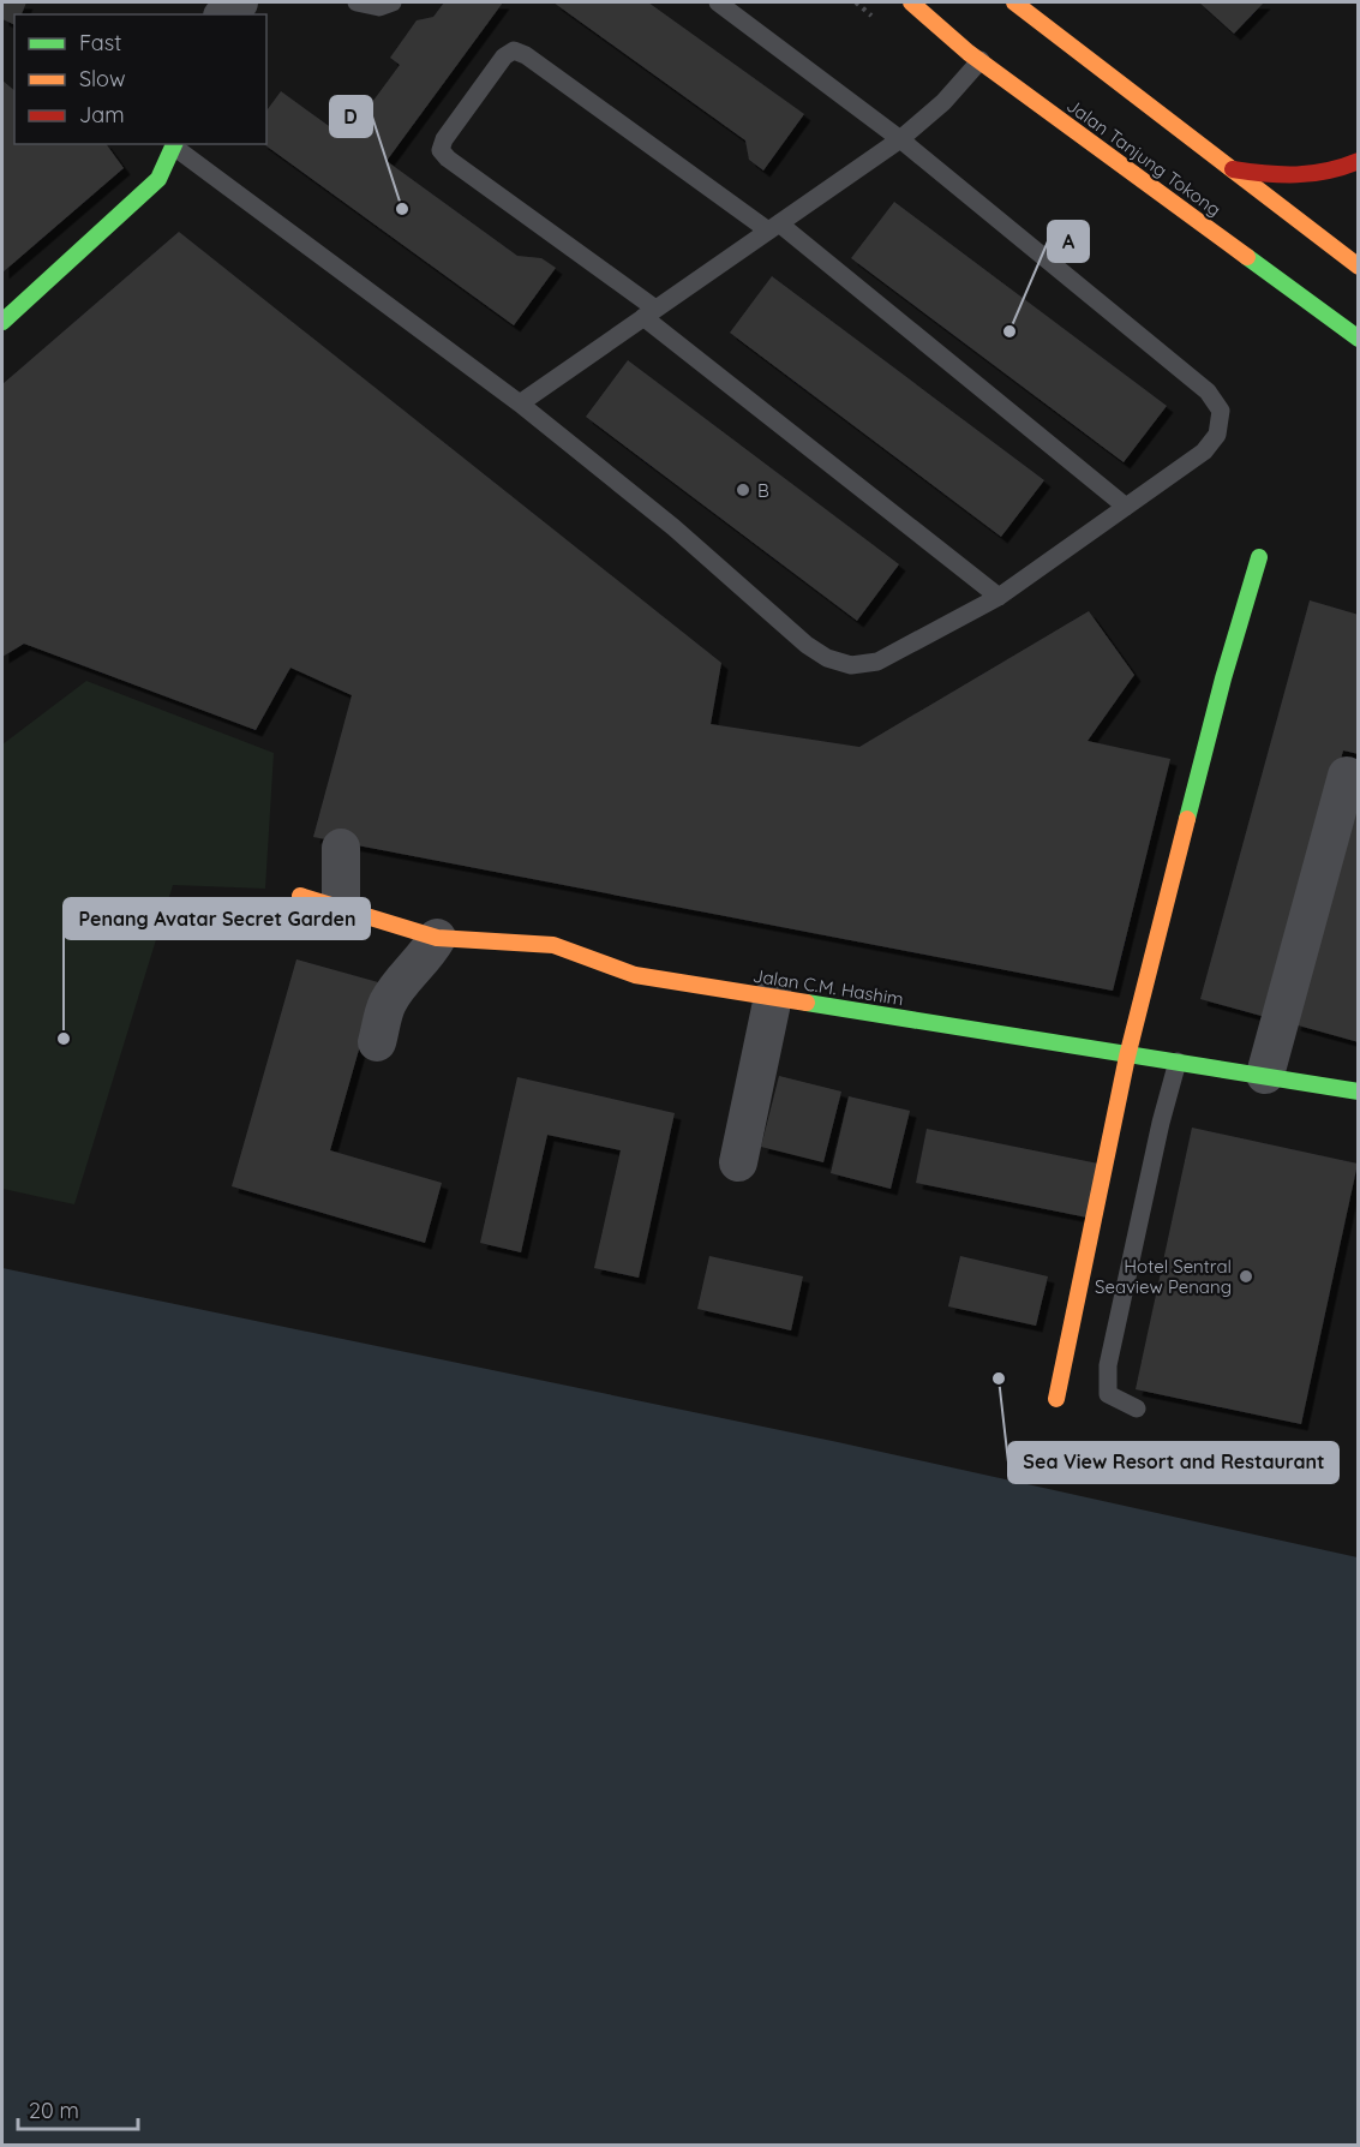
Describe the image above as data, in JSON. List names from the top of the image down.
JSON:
{
  "streets": {
    "street": ["Jalan Tanjung Tokong", "Jalan C.M. Hashim"]
  },
  "places": [
    "D",
    "A",
    "B",
    "Penang Avatar Secret Garden",
    "Hotel Sentral Seaview Penang",
    "Sea View Resort and Restaurant"
  ],
  "legend": ["Fast", "Slow", "Jam"],
  "scale_bar": "20 m"
}
